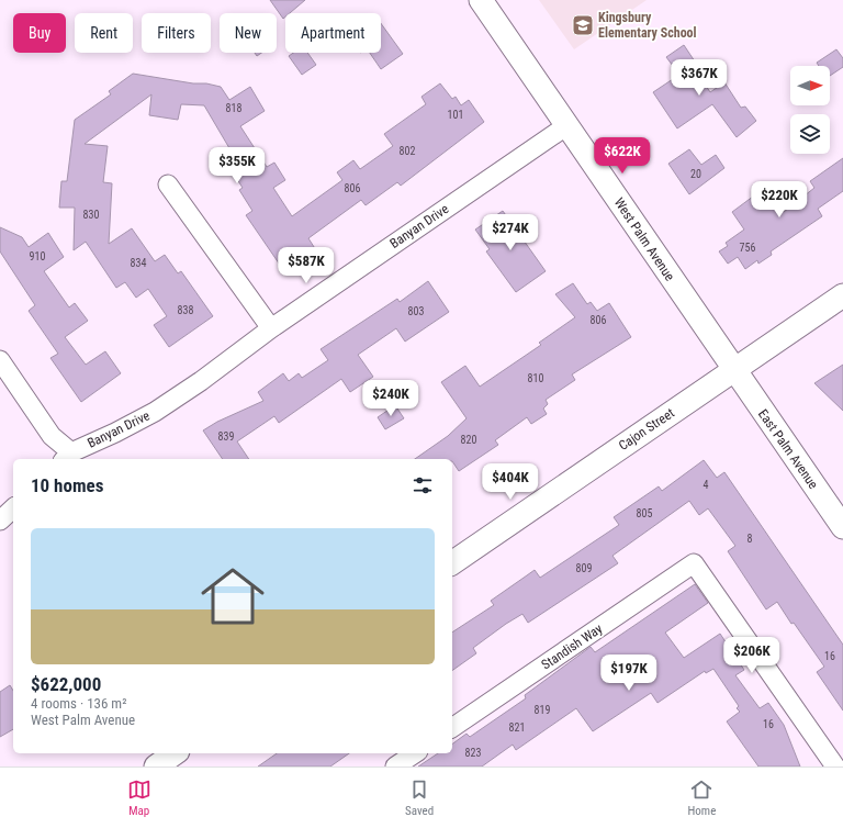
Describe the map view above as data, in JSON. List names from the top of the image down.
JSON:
{
  "streets": {
    "street": [
      "Banyan Drive",
      "West Palm Avenue",
      "Cajon Street",
      "East Palm Avenue",
      "Standish Way"
    ]
  },
  "crossings": [
    ["Banyan Drive", "West Palm Avenue"],
    ["West Palm Avenue", "Cajon Street"],
    ["West Palm Avenue", "East Palm Avenue"],
    ["Cajon Street", "East Palm Avenue"]
  ],
  "places": {
    "school or university": ["Kingsbury Elementary School"]
  },
  "house_numbers": [
    "818",
    "101",
    "802",
    "20",
    "806",
    "830",
    "756",
    "910",
    "834",
    "838",
    "803",
    "806",
    "810",
    "839",
    "820",
    "4",
    "805",
    "8",
    "809",
    "16",
    "819",
    "16",
    "821",
    "823"
  ],
  "north": "right",
  "page": {
    "chip": [
      "Buy",
      "Rent",
      "Filters",
      "New",
      "Apartment"
    ],
    "price": [
      "$367K",
      "$622K",
      "$355K",
      "$220K",
      "$274K",
      "$587K",
      "$240K",
      "$404K",
      "$206K",
      "$197K"
    ],
    "heading": "10 homes",
    "list": [
      {
        "name": "$622,000",
        "note": "4 rooms · 136 m² · West Palm Avenue"
      }
    ],
    "tabs": ["Map", "Saved", "Home"]
  }
}
